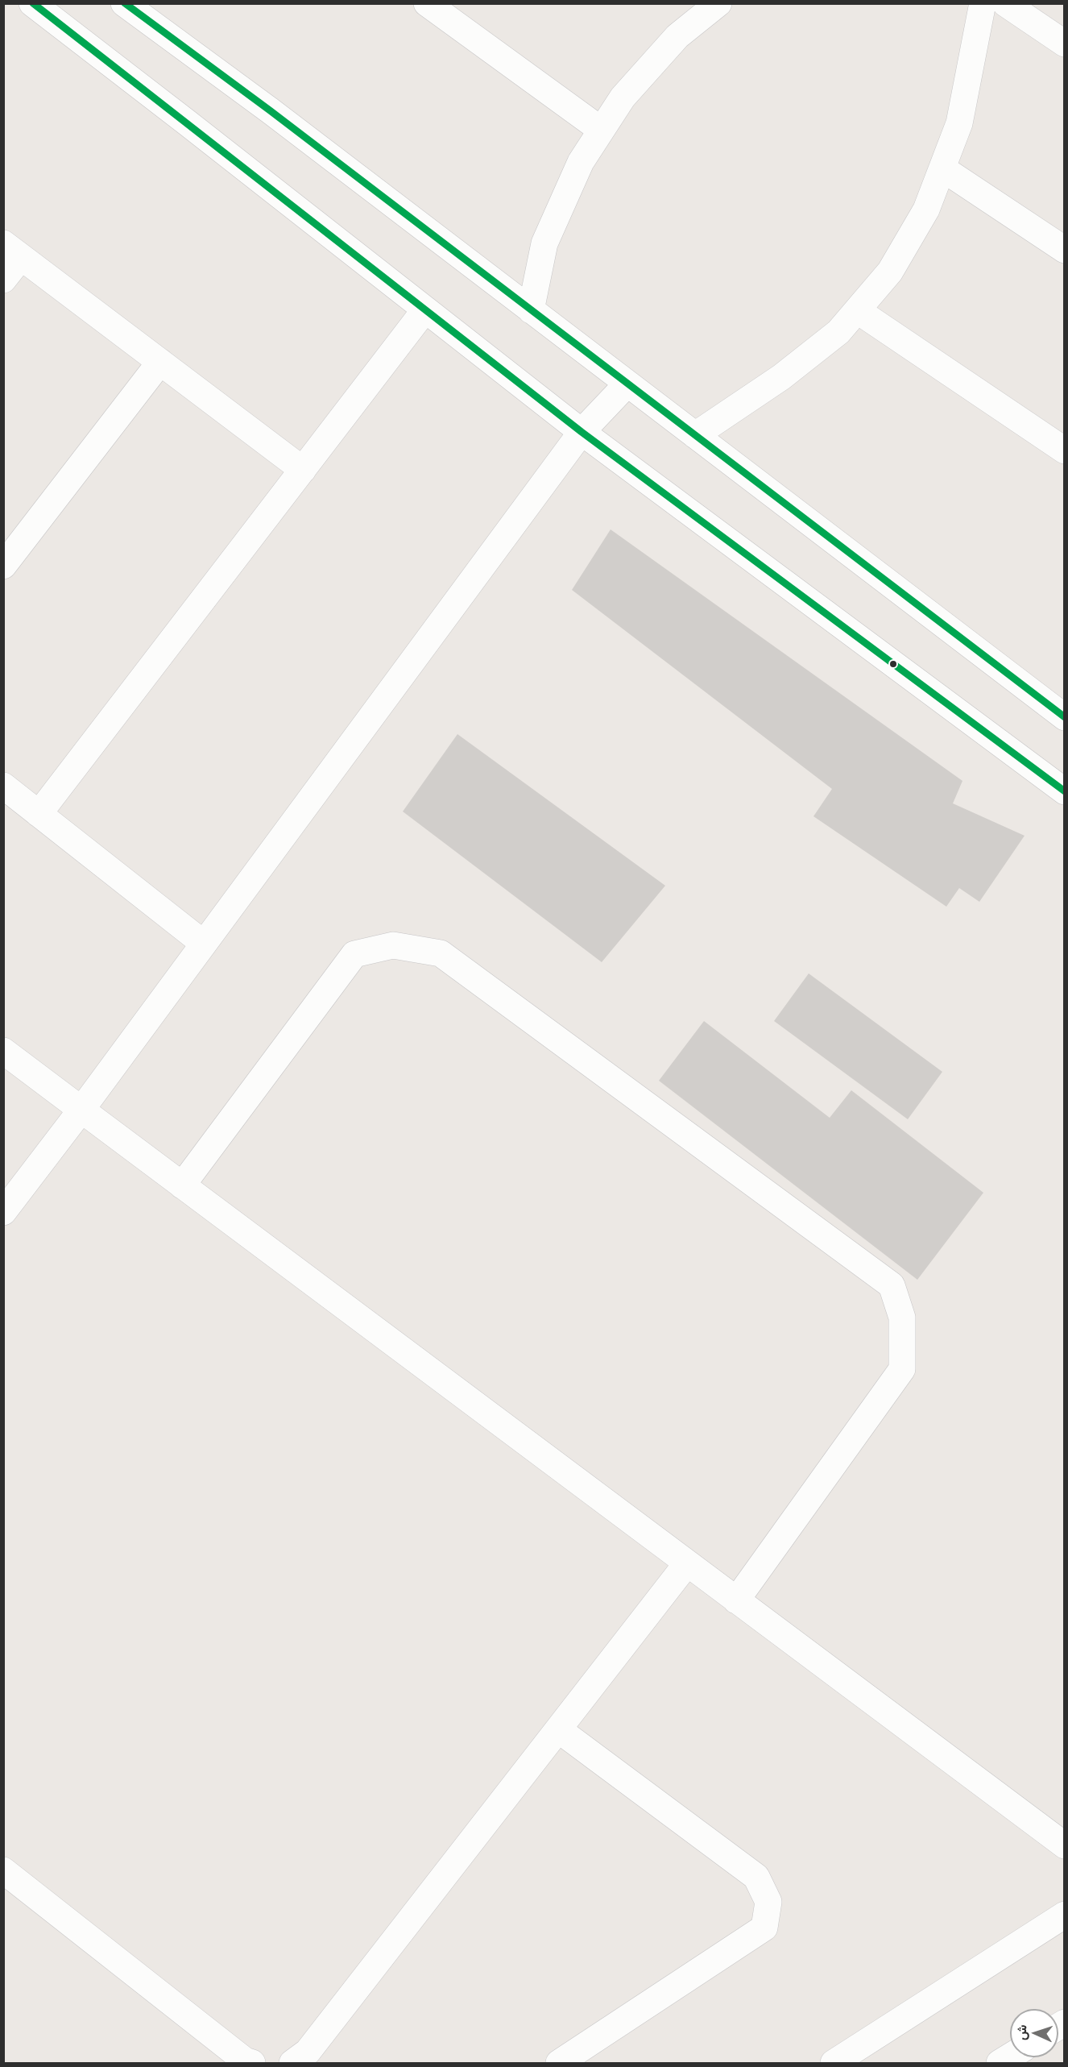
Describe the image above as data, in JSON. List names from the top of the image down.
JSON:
{
  "north": "left"
}
